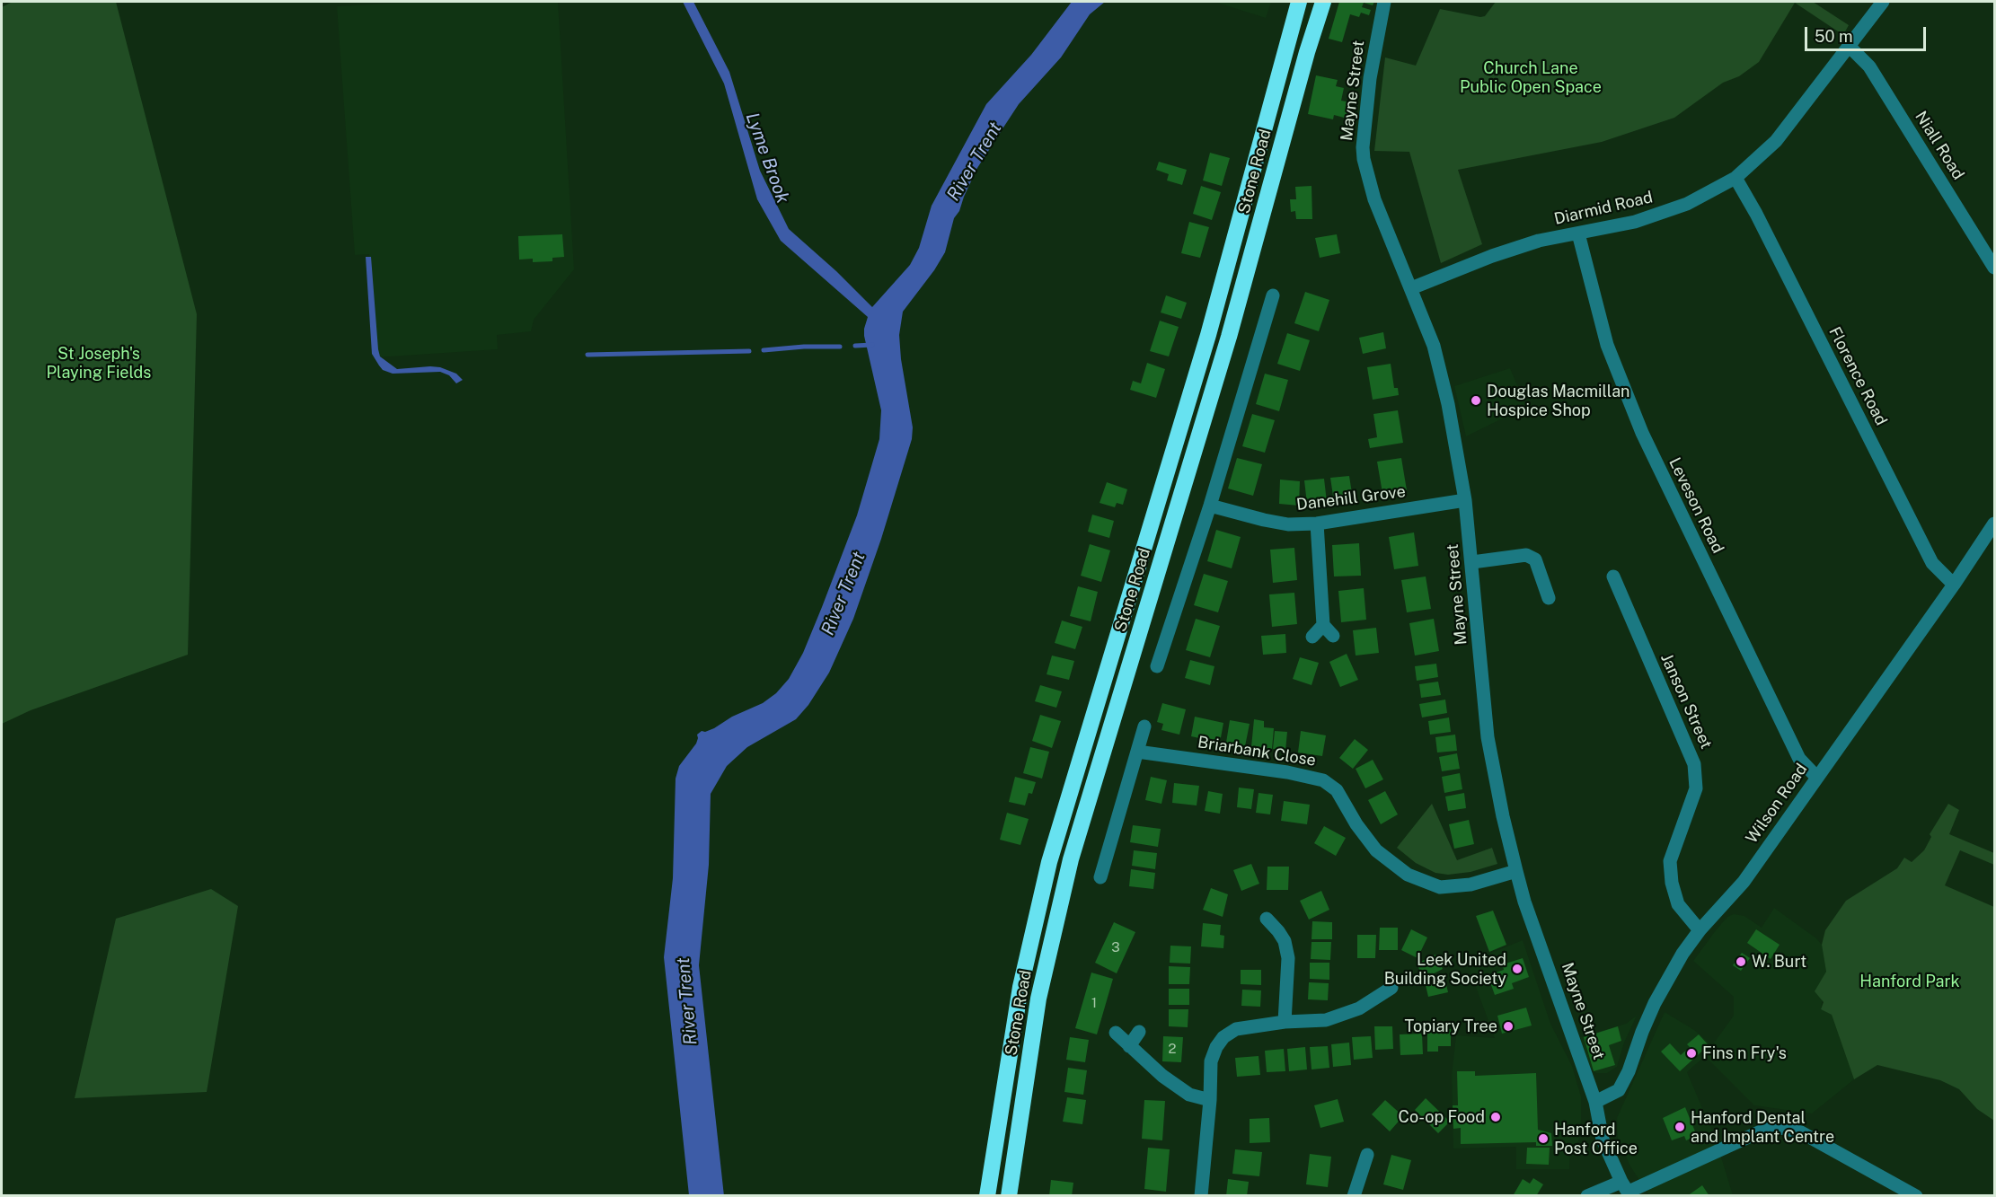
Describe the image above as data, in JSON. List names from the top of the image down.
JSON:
{
  "streets": {
    "highway": ["Stone Road"],
    "street": [
      "Mayne Street",
      "Niall Road",
      "Diarmid Road",
      "Florence Road",
      "Danehill Grove",
      "Leveson Road",
      "Janson Street",
      "Briarbank Close",
      "Wilson Road"
    ]
  },
  "crossings": [
    ["Mayne Street", "Diarmid Road"],
    ["Mayne Street", "Danehill Grove"],
    ["Mayne Street", "Briarbank Close"],
    ["Mayne Street", "Wilson Road"],
    ["Niall Road", "Diarmid Road"],
    ["Diarmid Road", "Florence Road"],
    ["Diarmid Road", "Leveson Road"],
    ["Florence Road", "Wilson Road"],
    ["Leveson Road", "Wilson Road"],
    ["Janson Street", "Wilson Road"]
  ],
  "water": ["Lyme Brook", "River Trent"],
  "parks": ["Church Lane Public Open Space", "St Joseph's Playing Fields", "Hanford Park"],
  "places": [
    "Douglas Macmillan Hospice Shop",
    "W. Burt",
    "Leek United Building Society",
    "Topiary Tree",
    "Fins n Fry's",
    "Co-op Food",
    "Hanford Dental and Implant Centre",
    "Hanford Post Office"
  ],
  "house_numbers": ["3", "1", "2"],
  "scale_bar": "50 m"
}
